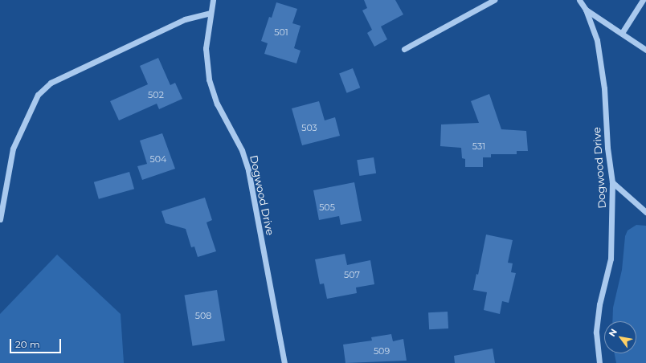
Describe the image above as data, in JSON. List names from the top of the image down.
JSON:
{
  "streets": {
    "street": ["Dogwood Drive"]
  },
  "house_numbers": [
    "501",
    "502",
    "503",
    "531",
    "504",
    "505",
    "507",
    "508",
    "509"
  ],
  "scale_bar": "20 m",
  "north": "top left"
}
